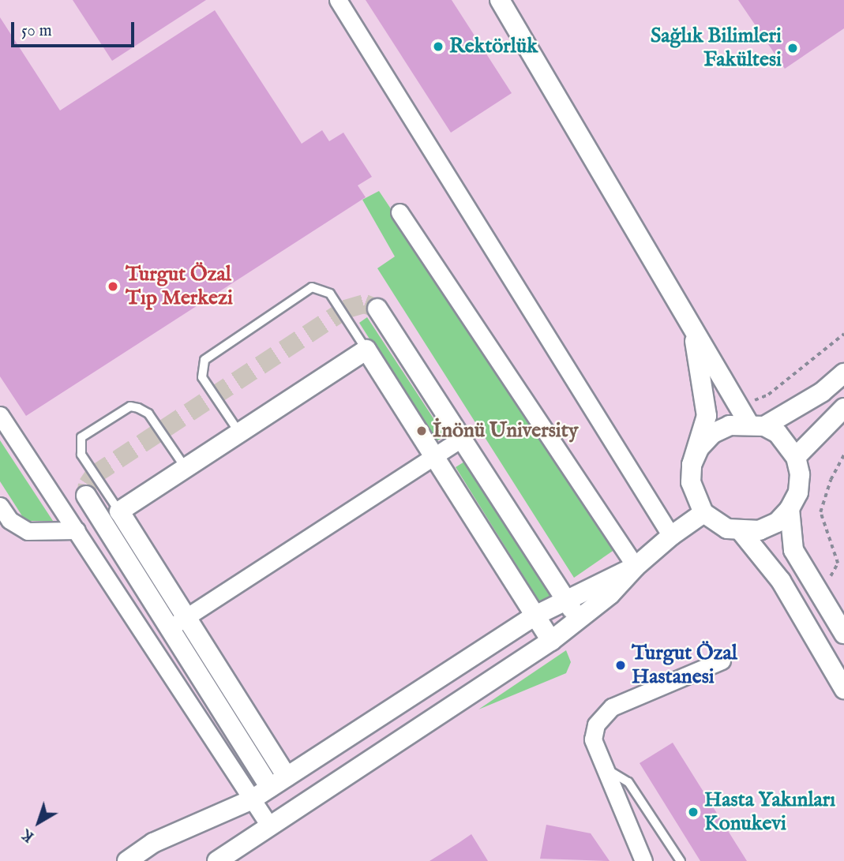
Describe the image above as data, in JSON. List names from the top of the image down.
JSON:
{
  "places": [
    "Rektörlük",
    "Sağlık Bilimleri Fakültesi",
    "Turgut Özal Tıp Merkezi",
    "İnönü University",
    "Turgut Özal Hastanesi",
    "Hasta Yakınları Konukevi"
  ],
  "scale_bar": "50 m",
  "north": "bottom left"
}
